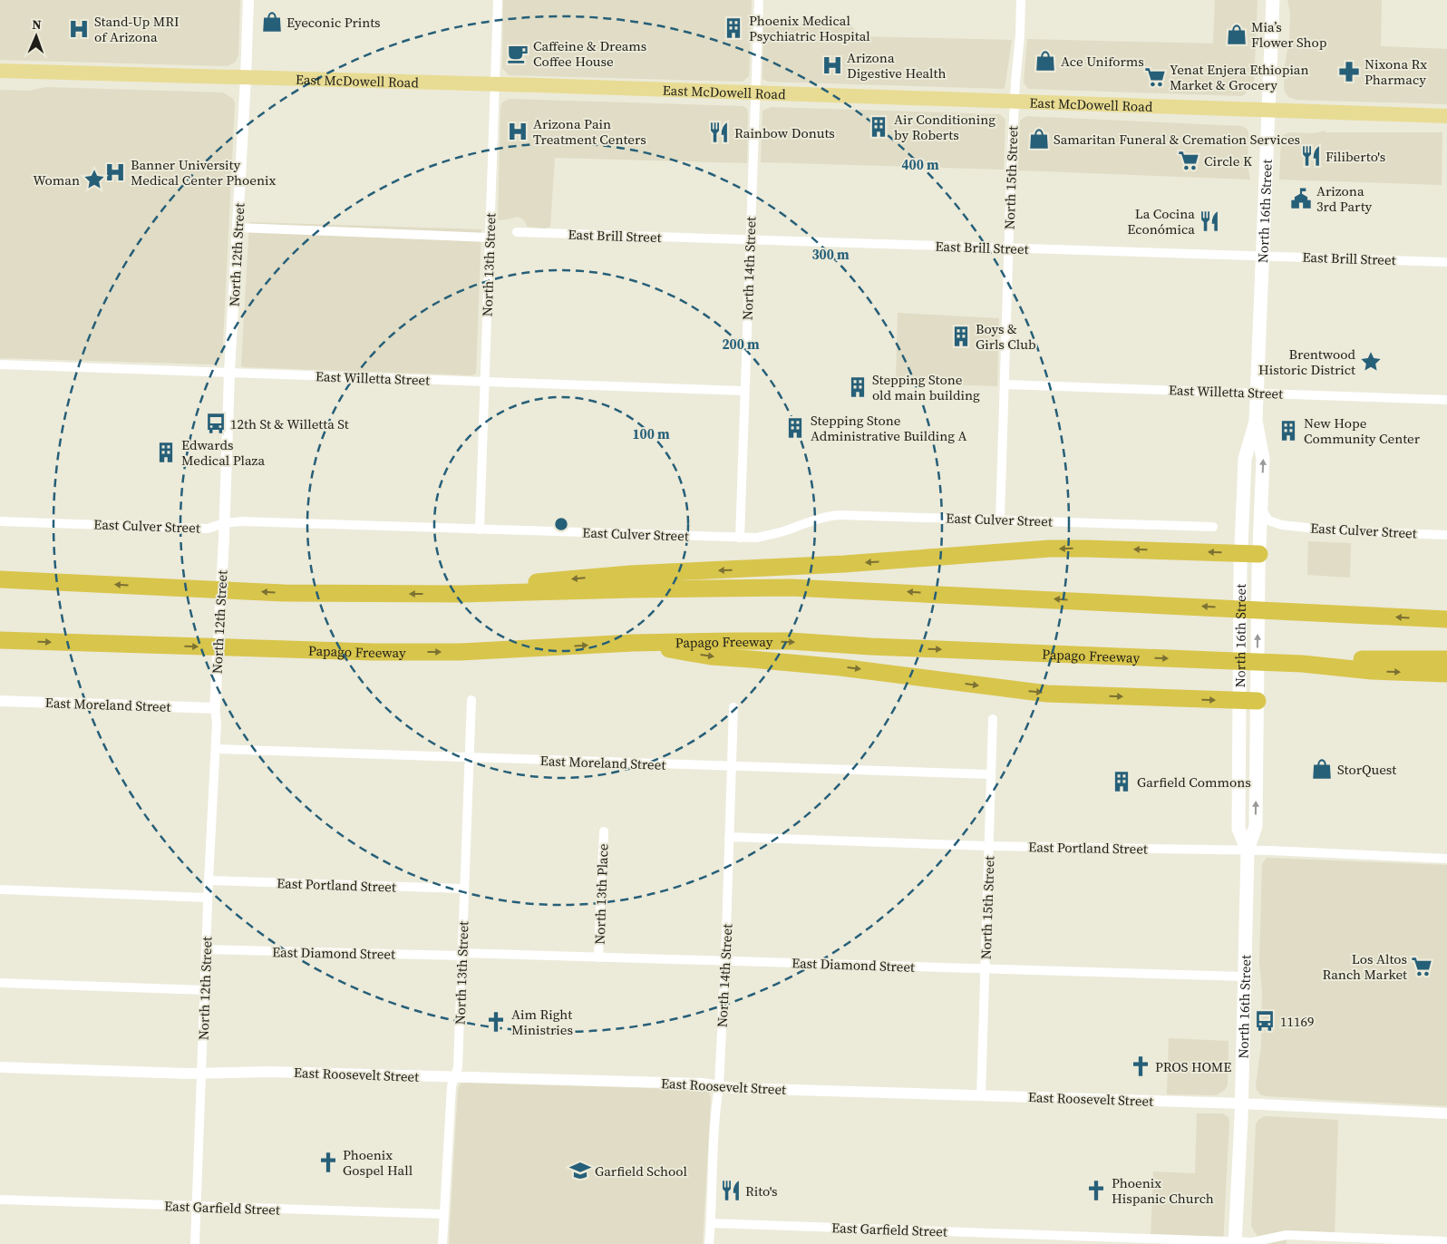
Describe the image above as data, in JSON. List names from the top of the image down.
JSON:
{
  "streets": {
    "highway": ["Papago Freeway"],
    "main road": ["East McDowell Road", "North 16th Street"],
    "street": [
      "North 15th Street",
      "East Brill Street",
      "North 12th Street",
      "North 13th Street",
      "North 14th Street",
      "East Willetta Street",
      "East Culver Street",
      "East Moreland Street",
      "East Portland Street",
      "North 13th Place",
      "East Diamond Street",
      "East Roosevelt Street",
      "East Garfield Street"
    ]
  },
  "crossings": [
    ["East McDowell Road", "North 15th Street"],
    ["East McDowell Road", "North 16th Street"],
    ["East McDowell Road", "North 12th Street"],
    ["East McDowell Road", "North 13th Street"],
    ["East McDowell Road", "North 14th Street"],
    ["North 15th Street", "East Brill Street"],
    ["North 15th Street", "East Willetta Street"],
    ["North 15th Street", "East Culver Street"],
    ["North 15th Street", "East Moreland Street"],
    ["North 15th Street", "East Portland Street"],
    ["North 15th Street", "East Diamond Street"],
    ["North 15th Street", "East Roosevelt Street"],
    ["North 16th Street", "East Brill Street"],
    ["North 16th Street", "East Willetta Street"],
    ["North 16th Street", "East Culver Street"],
    ["North 16th Street", "East Portland Street"],
    ["North 16th Street", "East Diamond Street"],
    ["North 16th Street", "East Roosevelt Street"],
    ["North 16th Street", "East Garfield Street"],
    ["East Brill Street", "North 14th Street"],
    ["North 12th Street", "East Willetta Street"],
    ["North 12th Street", "East Culver Street"],
    ["North 12th Street", "East Moreland Street"],
    ["North 12th Street", "East Portland Street"],
    ["North 12th Street", "East Diamond Street"],
    ["North 12th Street", "East Roosevelt Street"],
    ["North 12th Street", "East Garfield Street"],
    ["North 13th Street", "East Willetta Street"],
    ["North 13th Street", "East Culver Street"],
    ["North 13th Street", "East Moreland Street"],
    ["North 13th Street", "East Portland Street"],
    ["North 13th Street", "East Diamond Street"],
    ["North 13th Street", "East Roosevelt Street"],
    ["North 13th Street", "East Garfield Street"],
    ["North 14th Street", "East Willetta Street"],
    ["North 14th Street", "East Culver Street"],
    ["North 14th Street", "East Moreland Street"],
    ["North 14th Street", "East Portland Street"],
    ["North 14th Street", "East Diamond Street"],
    ["North 14th Street", "East Roosevelt Street"],
    ["North 14th Street", "East Garfield Street"],
    ["North 13th Place", "East Diamond Street"]
  ],
  "places": {
    "shop": [
      "Eyeconic Prints",
      "Mia’s Flower Shop",
      "Ace Uniforms",
      "Samaritan Funeral & Cremation Services",
      "StorQuest"
    ],
    "building": [
      "Phoenix Medical Psychiatric Hospital",
      "Air Conditioning by Roberts",
      "Boys & Girls Club",
      "Stepping Stone old main building",
      "Stepping Stone Administrative Building A",
      "New Hope Community Center",
      "Edwards Medical Plaza",
      "Garfield Commons"
    ],
    "hospital": [
      "Stand-Up MRI of Arizona",
      "Arizona Digestive Health",
      "Arizona Pain Treatment Centers",
      "Banner University Medical Center Phoenix"
    ],
    "cafe": ["Caffeine & Dreams Coffee House"],
    "pharmacy": ["Nixona Rx Pharmacy"],
    "supermarket": ["Yenat Enjera Ethiopian Market & Grocery", "Circle K", "Los Altos Ranch Market"],
    "restaurant": [
      "Rainbow Donuts",
      "Filiberto's",
      "La Cocina Económica",
      "Rito's"
    ],
    "place": ["Woman", "Brentwood Historic District"],
    "public building": ["Arizona 3rd Party"],
    "bus stop": ["12th St & Willetta St", "11169"],
    "church": [
      "Aim Right Ministries",
      "PROS HOME",
      "Phoenix Gospel Hall",
      "Phoenix Hispanic Church"
    ],
    "school or university": ["Garfield School"]
  },
  "north": "top",
  "rings": [
    "400 m",
    "300 m",
    "200 m",
    "100 m"
  ]
}
